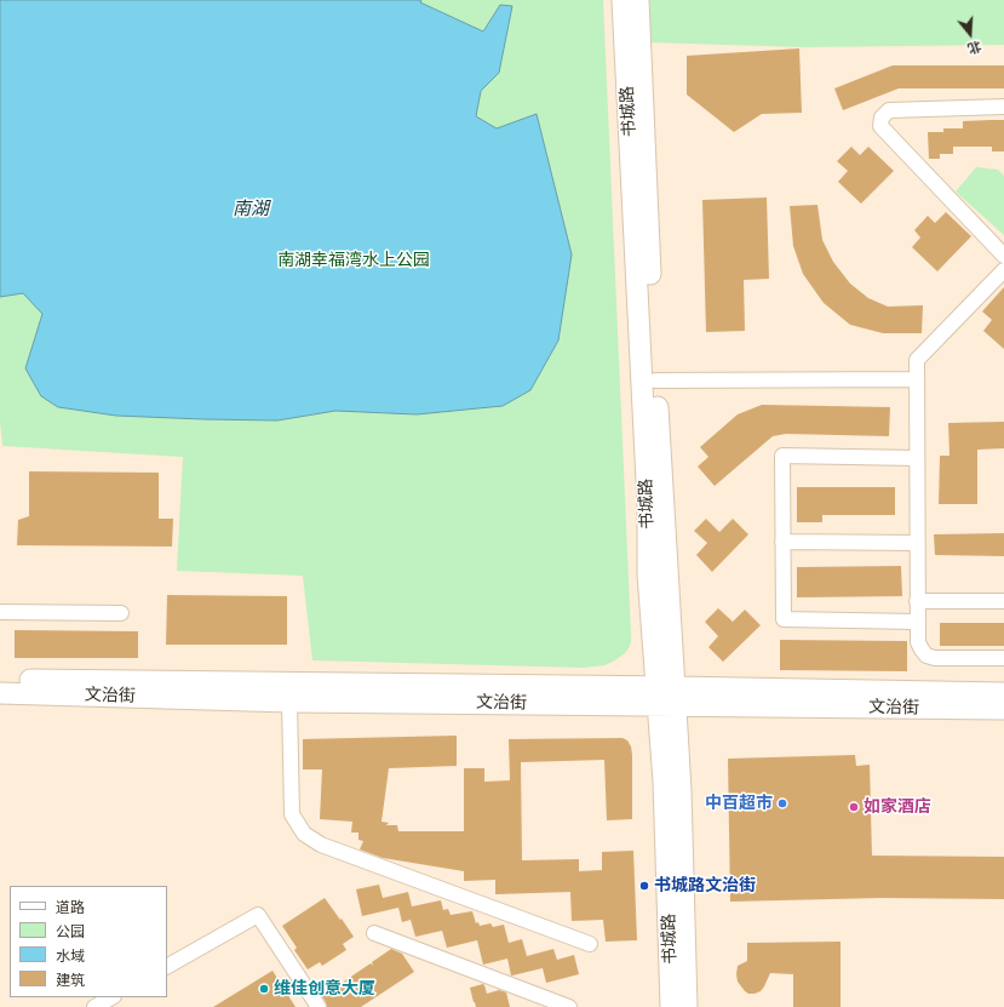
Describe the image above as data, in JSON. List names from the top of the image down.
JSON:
{
  "streets": {
    "main road": ["书城路", "文治街"]
  },
  "crossings": [
    ["书城路", "文治街"]
  ],
  "water": ["南湖"],
  "parks": ["南湖幸福湾水上公园"],
  "places": [
    "中百超市",
    "如家酒店",
    "书城路文治街",
    "维佳创意大厦"
  ],
  "legend": [
    "道路",
    "公园",
    "水域",
    "建筑"
  ],
  "north": "bottom"
}
